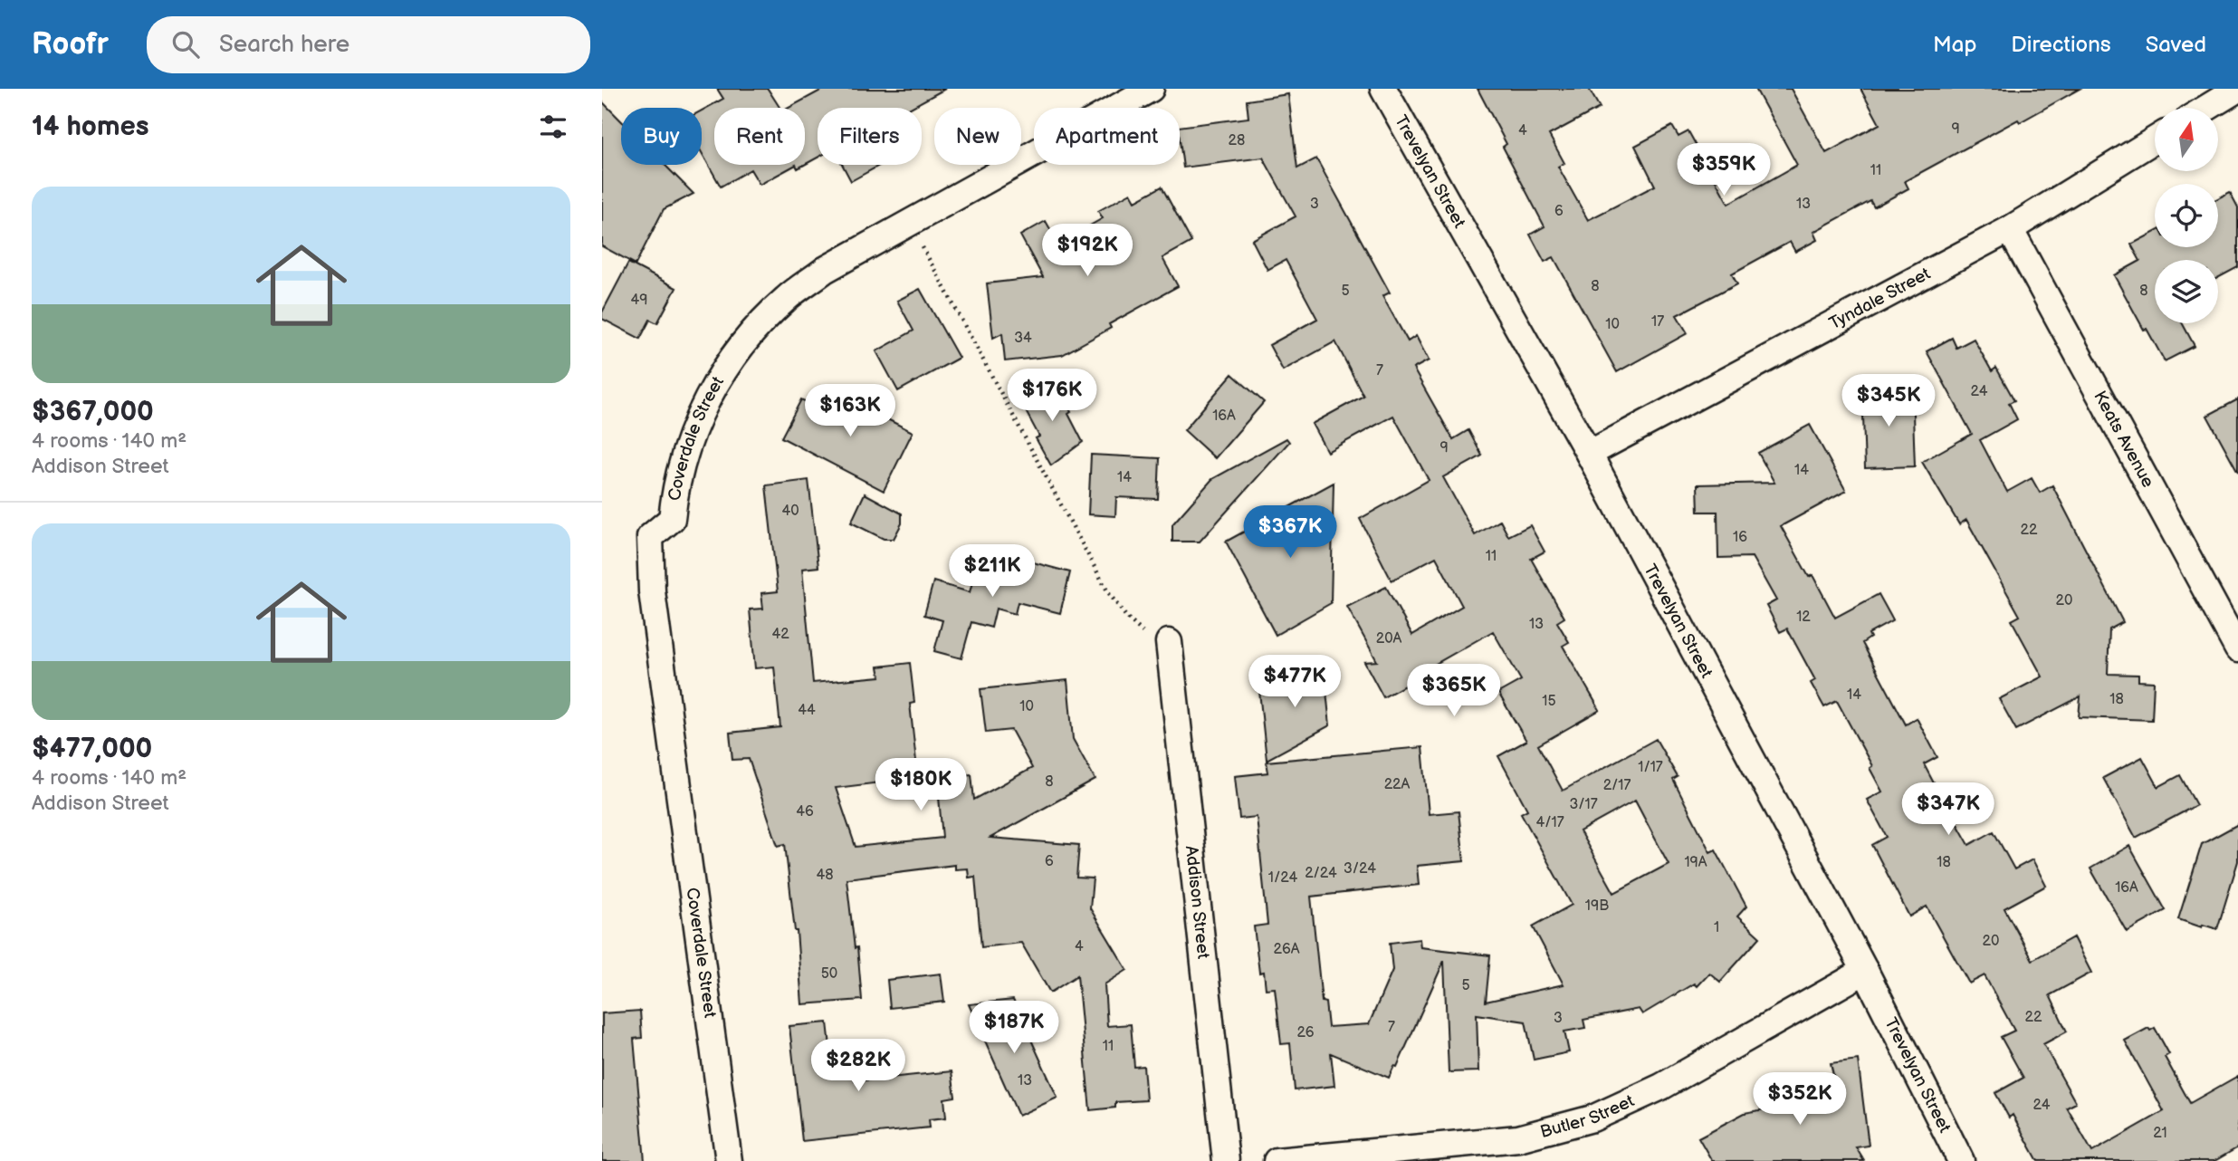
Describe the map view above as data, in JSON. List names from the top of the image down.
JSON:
{
  "streets": {
    "street": [
      "Trevelyan Street",
      "Tyndale Street",
      "Coverdale Street",
      "Keats Avenue",
      "Addison Street",
      "Butler Street"
    ]
  },
  "crossings": [
    ["Trevelyan Street", "Tyndale Street"],
    ["Trevelyan Street", "Butler Street"],
    ["Tyndale Street", "Keats Avenue"]
  ],
  "house_numbers": [
    "9",
    "4",
    "28",
    "11",
    "3",
    "13",
    "6",
    "8",
    "5",
    "8",
    "49",
    "17",
    "10",
    "34",
    "7",
    "24",
    "16A",
    "9",
    "14",
    "14",
    "40",
    "22",
    "16",
    "11",
    "20",
    "12",
    "13",
    "42",
    "20A",
    "14",
    "18",
    "15",
    "10",
    "44",
    "1/17",
    "8",
    "22A",
    "2/17",
    "3/17",
    "46",
    "4/17",
    "6",
    "19A",
    "18",
    "3/24",
    "2/24",
    "48",
    "1/24",
    "16A",
    "19B",
    "1",
    "20",
    "4",
    "26A",
    "50",
    "5",
    "22",
    "3",
    "7",
    "26",
    "11",
    "13",
    "24",
    "21"
  ],
  "north": "top",
  "page": {
    "header": "Roofr",
    "search": "Search here",
    "nav": ["Map", "Directions", "Saved"],
    "heading": "14 homes",
    "chip": [
      "Buy",
      "Rent",
      "Filters",
      "New",
      "Apartment"
    ],
    "price": [
      "$359K",
      "$192K",
      "$176K",
      "$345K",
      "$163K",
      "$367K",
      "$211K",
      "$477K",
      "$365K",
      "$180K",
      "$347K",
      "$187K",
      "$282K",
      "$352K"
    ],
    "list": [
      {
        "name": "$367,000",
        "note": "4 rooms · 140 m² · Addison Street"
      },
      {
        "name": "$477,000",
        "note": "4 rooms · 140 m² · Addison Street"
      }
    ]
  }
}
